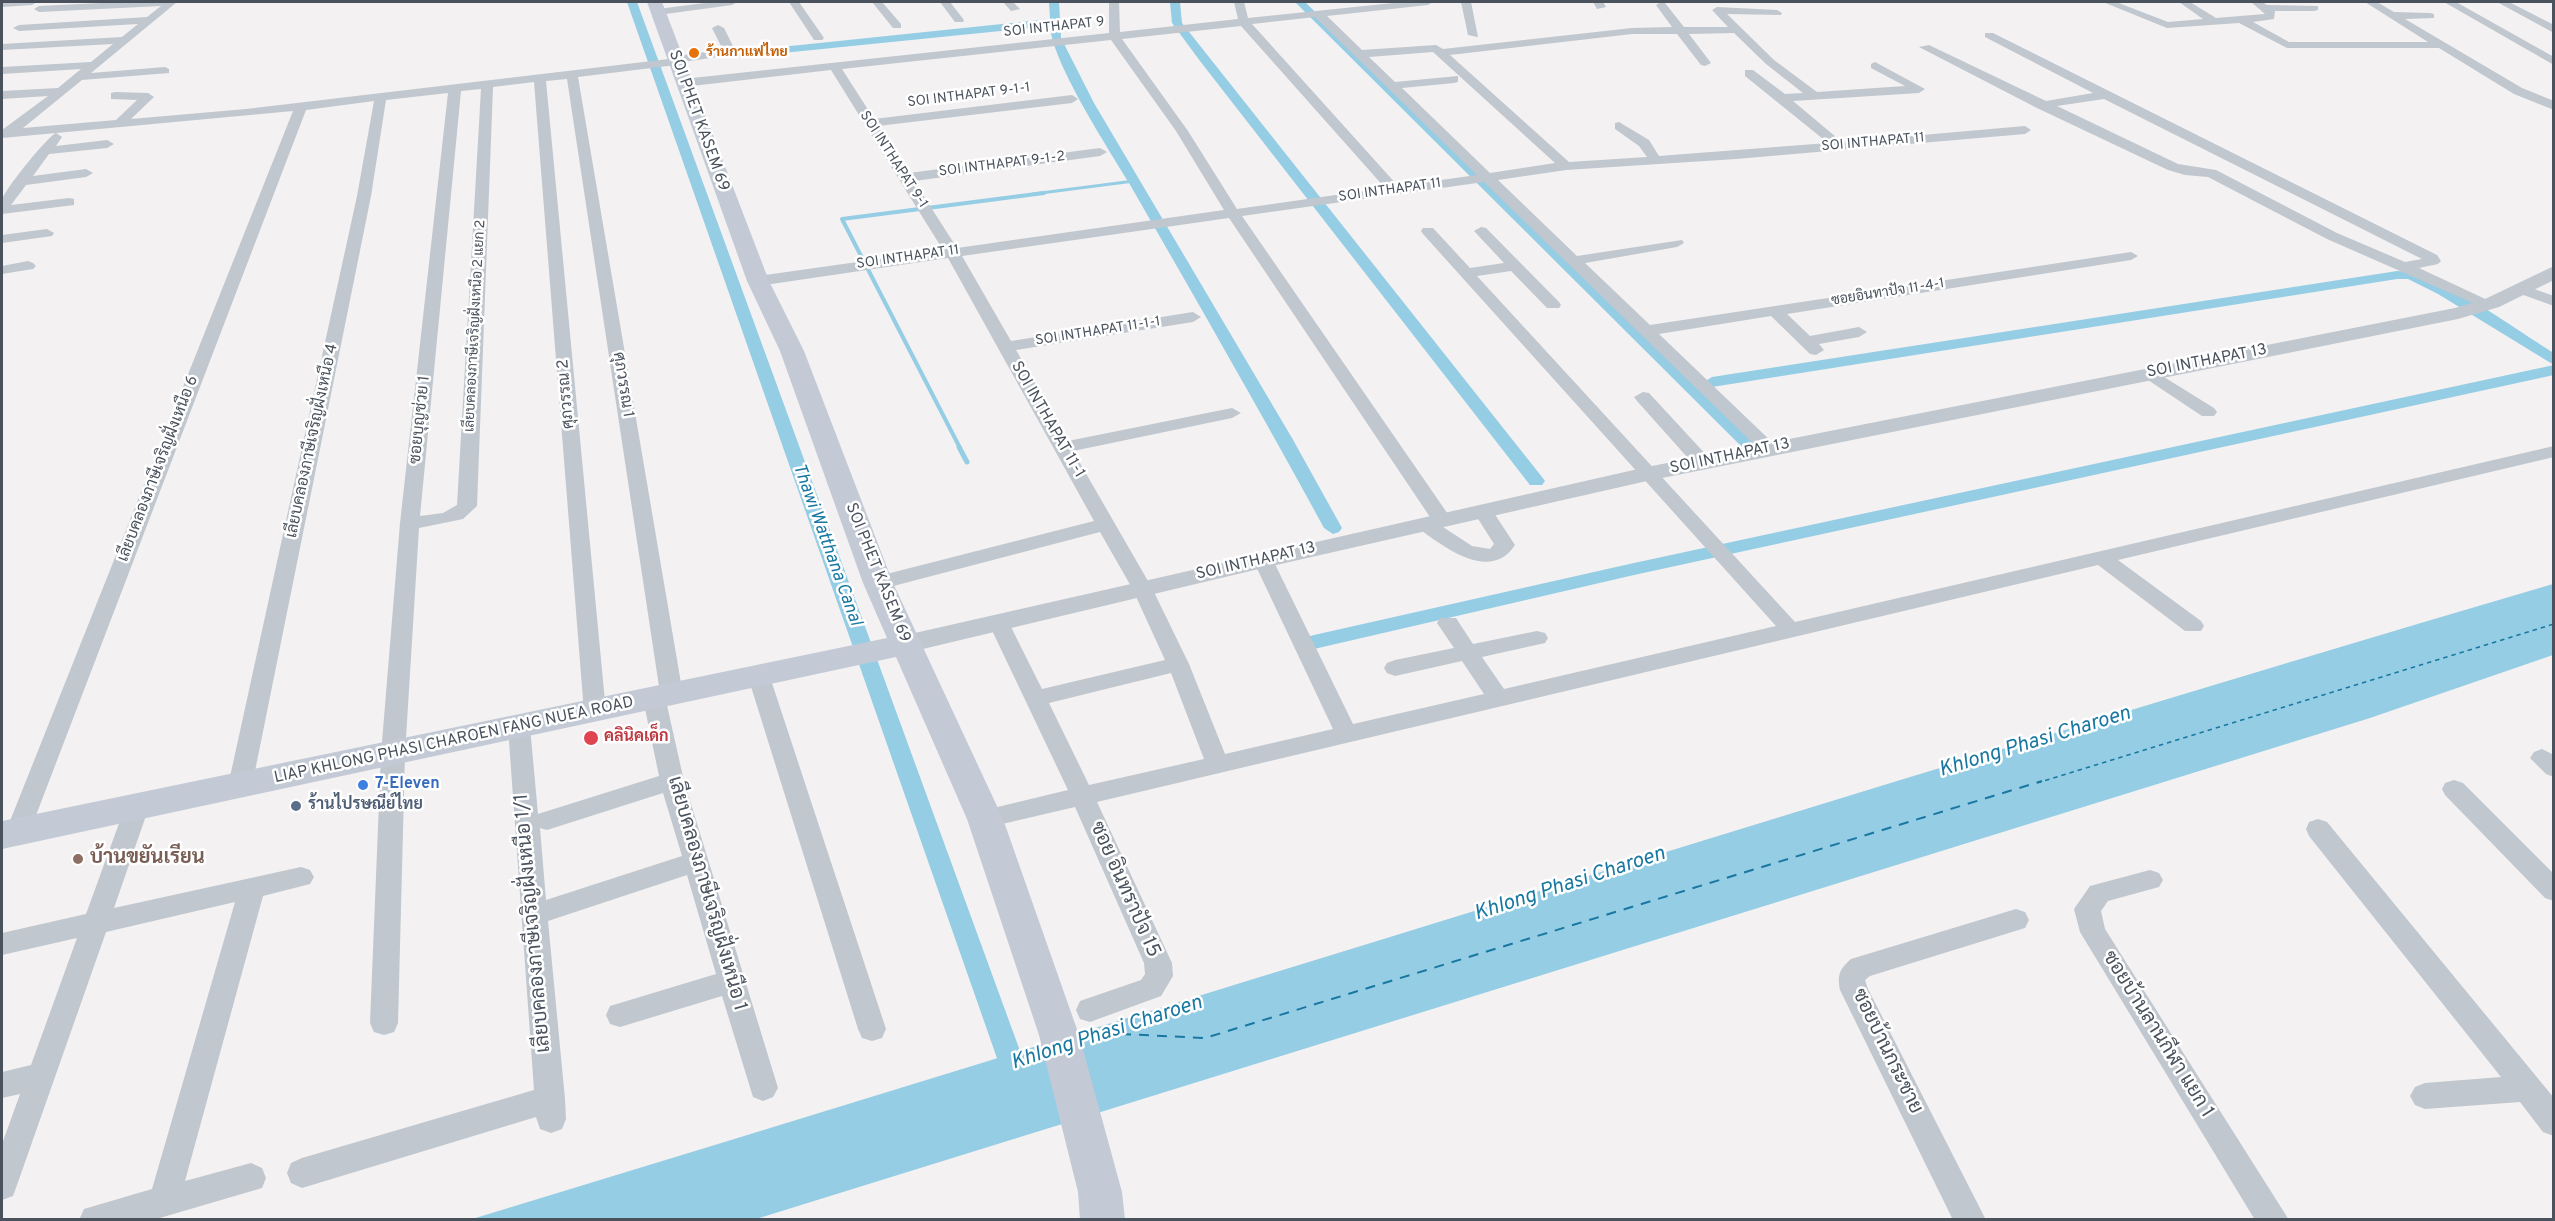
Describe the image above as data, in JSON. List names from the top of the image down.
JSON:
{
  "streets": {
    "main road": ["SOI PHET KASEM 69", "LIAP KHLONG PHASI CHAROEN FANG NUEA ROAD"],
    "street": [
      "SOI INTHAPAT 9",
      "SOI INTHAPAT 9-1-1",
      "SOI INTHAPAT 11",
      "SOI INTHAPAT 9-1",
      "SOI INTHAPAT 9-1-2",
      "ซอยอินทาปัจ 11-4-1",
      "เลียบคลองภาษีเจริญฝั่งเหนือ 2 แยก 2",
      "SOI INTHAPAT 11-1-1",
      "SOI INTHAPAT 13",
      "ศุภวรรณ 1",
      "ศุภวรรณ 2",
      "ซอยบุญช่วย 1",
      "SOI INTHAPAT 11-1",
      "เลียบคลองภาษีเจริญฝั่งเหนือ 4",
      "เลียบคลองภาษีเจริญฝั่งเหนือ 6",
      "ซอย อินทราปัจ 15",
      "เลียบคลองภาษีเจริญฝั่งเหนือ 1",
      "เลียบคลองภาษีเจริญฝั่งเหนือ 1/1",
      "ซอยบ้านลานกีฬา แยก 1",
      "ซอยบ้านกระชาย"
    ]
  },
  "crossings": [
    ["SOI INTHAPAT 9", "SOI PHET KASEM 69"],
    ["SOI INTHAPAT 9", "SOI INTHAPAT 9-1"],
    ["SOI INTHAPAT 9-1-1", "SOI INTHAPAT 9-1"],
    ["SOI PHET KASEM 69", "SOI INTHAPAT 11"],
    ["SOI PHET KASEM 69", "SOI INTHAPAT 13"],
    ["SOI PHET KASEM 69", "LIAP KHLONG PHASI CHAROEN FANG NUEA ROAD"],
    ["SOI PHET KASEM 69", "ซอย อินทราปัจ 15"],
    ["SOI INTHAPAT 11", "SOI INTHAPAT 9-1"],
    ["SOI INTHAPAT 11", "SOI INTHAPAT 11-1"],
    ["SOI INTHAPAT 9-1", "SOI INTHAPAT 9-1-2"],
    ["SOI INTHAPAT 9-1", "SOI INTHAPAT 11-1"],
    ["เลียบคลองภาษีเจริญฝั่งเหนือ 2 แยก 2", "ซอยบุญช่วย 1"],
    ["SOI INTHAPAT 11-1-1", "SOI INTHAPAT 11-1"],
    ["SOI INTHAPAT 13", "SOI INTHAPAT 11-1"],
    ["SOI INTHAPAT 13", "LIAP KHLONG PHASI CHAROEN FANG NUEA ROAD"],
    ["ศุภวรรณ 1", "LIAP KHLONG PHASI CHAROEN FANG NUEA ROAD"],
    ["ศุภวรรณ 1", "เลียบคลองภาษีเจริญฝั่งเหนือ 1"],
    ["ศุภวรรณ 2", "LIAP KHLONG PHASI CHAROEN FANG NUEA ROAD"],
    ["ซอยบุญช่วย 1", "LIAP KHLONG PHASI CHAROEN FANG NUEA ROAD"],
    ["เลียบคลองภาษีเจริญฝั่งเหนือ 4", "LIAP KHLONG PHASI CHAROEN FANG NUEA ROAD"],
    ["เลียบคลองภาษีเจริญฝั่งเหนือ 6", "LIAP KHLONG PHASI CHAROEN FANG NUEA ROAD"],
    ["LIAP KHLONG PHASI CHAROEN FANG NUEA ROAD", "เลียบคลองภาษีเจริญฝั่งเหนือ 1"],
    ["LIAP KHLONG PHASI CHAROEN FANG NUEA ROAD", "เลียบคลองภาษีเจริญฝั่งเหนือ 1/1"]
  ],
  "water": ["Thawi Watthana Canal", "Khlong Phasi Charoen"],
  "places": [
    "ร้านกาแฟไทย",
    "คลินิคเด็ก",
    "7-Eleven",
    "ร้านไปรษณีย์ไทย",
    "บ้านขยันเรียน"
  ]
}
